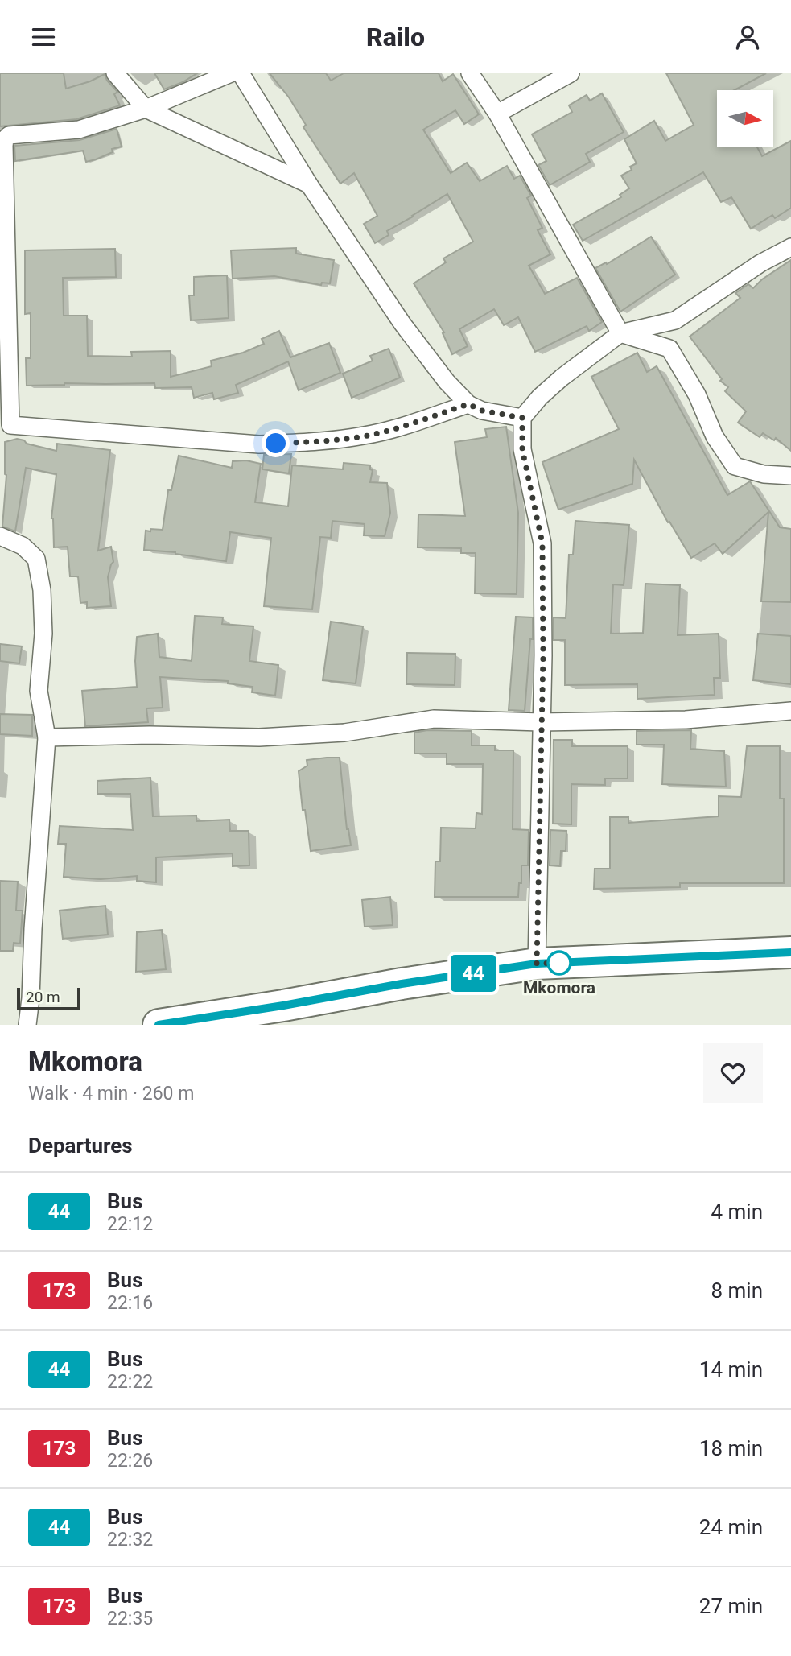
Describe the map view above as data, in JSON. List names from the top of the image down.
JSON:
{
  "places": ["Mkomora"],
  "lines": ["bus line 44"],
  "scale_bar": "20 m",
  "north": "right",
  "page": {
    "header": "Railo",
    "on_map": "44",
    "scale": "20 m",
    "heading": [
      ["Mkomora", "Walk · 4 min · 260 m"],
      "Departures"
    ],
    "list": [
      {
        "mark": "44",
        "name": "Bus",
        "note": "22:12",
        "value": "4 min"
      },
      {
        "mark": "173",
        "name": "Bus",
        "note": "22:16",
        "value": "8 min"
      },
      {
        "mark": "44",
        "name": "Bus",
        "note": "22:22",
        "value": "14 min"
      },
      {
        "mark": "173",
        "name": "Bus",
        "note": "22:26",
        "value": "18 min"
      },
      {
        "mark": "44",
        "name": "Bus",
        "note": "22:32",
        "value": "24 min"
      },
      {
        "mark": "173",
        "name": "Bus",
        "note": "22:35",
        "value": "27 min"
      }
    ]
  }
}
